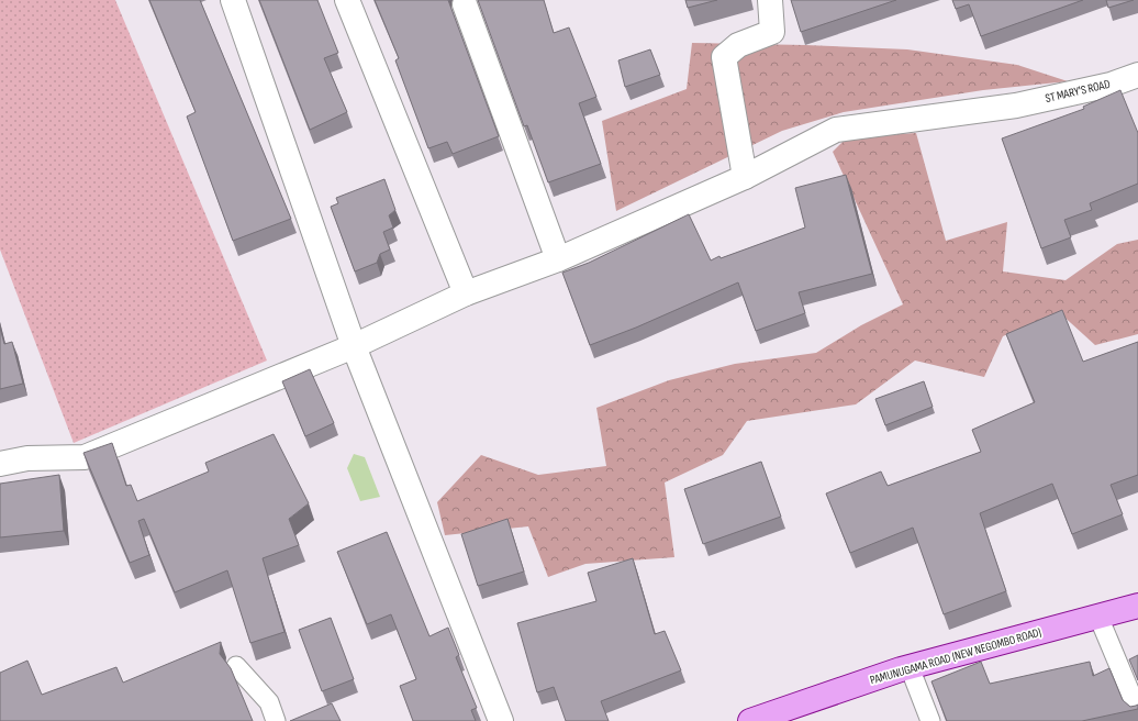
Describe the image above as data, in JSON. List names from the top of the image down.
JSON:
{
  "streets": {
    "main road": ["PAMUNUGAMA ROAD (NEW NEGOMBO ROAD)"],
    "street": ["ST MARY'S ROAD"]
  }
}
